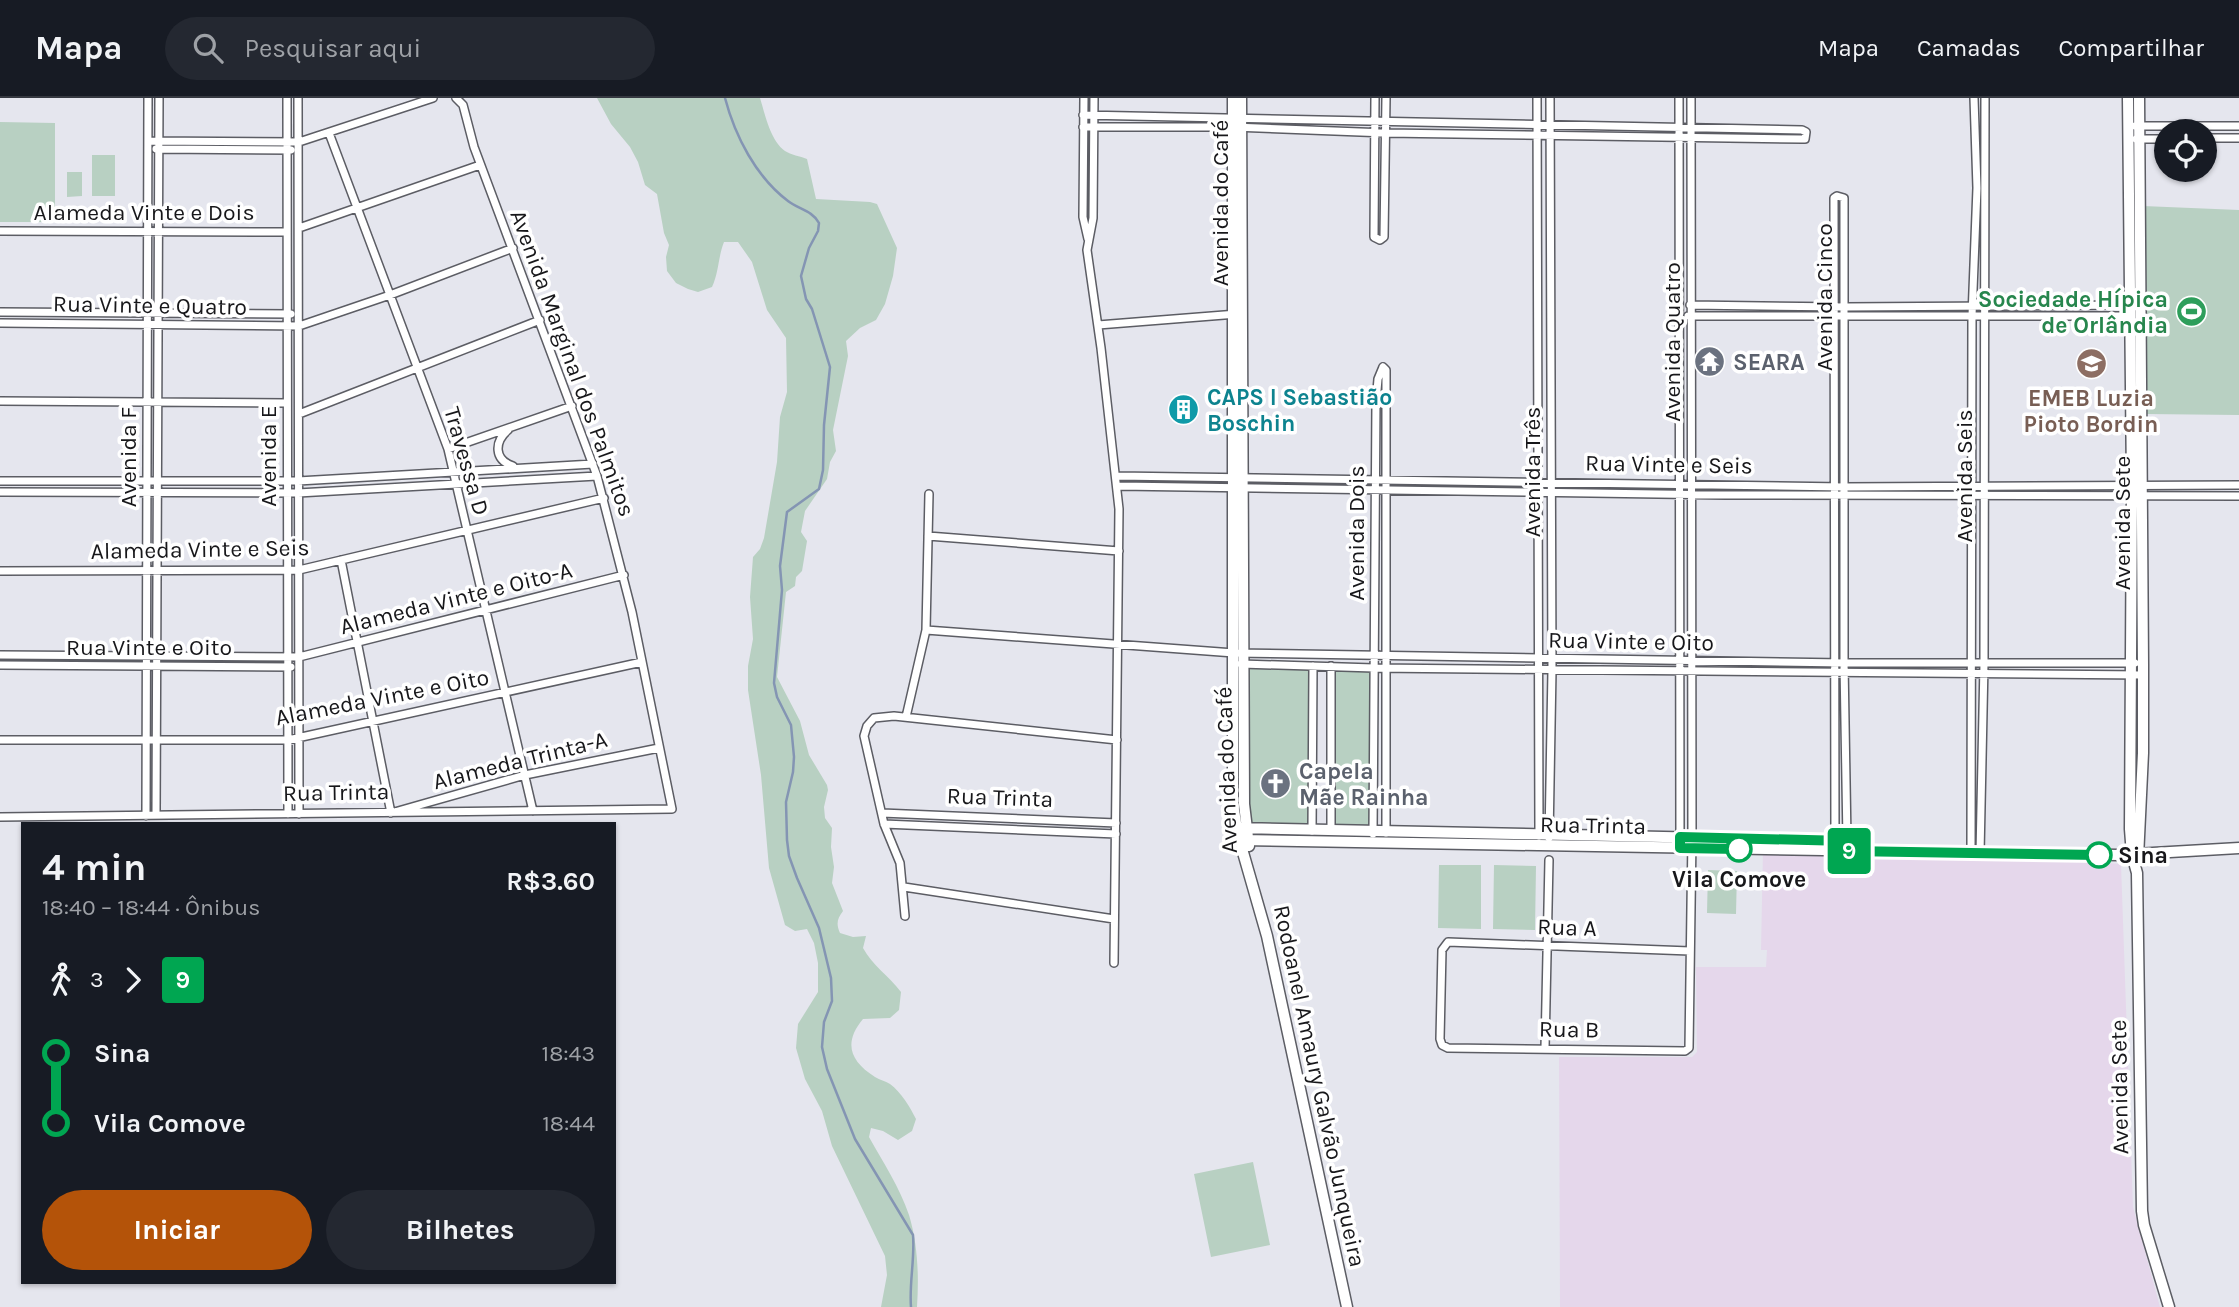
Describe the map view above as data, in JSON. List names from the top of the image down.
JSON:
{
  "streets": {
    "street": [
      "Avenida do Café",
      "Alameda Vinte e Dois",
      "Avenida Cinco",
      "Rua Vinte e Quatro",
      "Avenida Quatro",
      "Avenida Marginal dos Palmitos",
      "Avenida E",
      "Avenida F",
      "Travessa D",
      "Rua Vinte e Seis",
      "Avenida Três",
      "Avenida Seis",
      "Avenida Sete",
      "Avenida Dois",
      "Alameda Vinte e Seis",
      "Alameda Vinte e Oito-A",
      "Rua Vinte e Oito",
      "Alameda Vinte e Oito",
      "Alameda Trinta-A",
      "Rua Trinta",
      "Rua A",
      "Rua B",
      "Rodoanel Amaury Galvão Junqueira"
    ]
  },
  "crossings": [
    ["Avenida do Café", "Rua Vinte e Seis"],
    ["Avenida do Café", "Rua Vinte e Oito"],
    ["Avenida do Café", "Rua Trinta"],
    ["Avenida do Café", "Rodoanel Amaury Galvão Junqueira"],
    ["Alameda Vinte e Dois", "Avenida E"],
    ["Alameda Vinte e Dois", "Avenida F"],
    ["Avenida Cinco", "Rua Vinte e Seis"],
    ["Avenida Cinco", "Rua Vinte e Oito"],
    ["Avenida Cinco", "Rua Trinta"],
    ["Rua Vinte e Quatro", "Avenida Marginal dos Palmitos"],
    ["Rua Vinte e Quatro", "Avenida E"],
    ["Rua Vinte e Quatro", "Avenida F"],
    ["Rua Vinte e Quatro", "Travessa D"],
    ["Avenida Quatro", "Rua Vinte e Seis"],
    ["Avenida Quatro", "Rua Vinte e Oito"],
    ["Avenida Quatro", "Rua Trinta"],
    ["Avenida Quatro", "Rua A"],
    ["Avenida Quatro", "Rua B"],
    ["Avenida Marginal dos Palmitos", "Alameda Vinte e Seis"],
    ["Avenida Marginal dos Palmitos", "Alameda Vinte e Oito-A"],
    ["Avenida Marginal dos Palmitos", "Alameda Vinte e Oito"],
    ["Avenida Marginal dos Palmitos", "Alameda Trinta-A"],
    ["Avenida Marginal dos Palmitos", "Rua Trinta"],
    ["Avenida E", "Alameda Vinte e Seis"],
    ["Avenida E", "Alameda Vinte e Oito-A"],
    ["Avenida E", "Rua Vinte e Oito"],
    ["Avenida E", "Alameda Vinte e Oito"],
    ["Avenida E", "Rua Trinta"],
    ["Avenida F", "Alameda Vinte e Seis"],
    ["Avenida F", "Rua Vinte e Oito"],
    ["Avenida F", "Alameda Vinte e Oito"],
    ["Avenida F", "Rua Trinta"],
    ["Travessa D", "Alameda Vinte e Seis"],
    ["Travessa D", "Alameda Vinte e Oito-A"],
    ["Travessa D", "Alameda Vinte e Oito"],
    ["Travessa D", "Alameda Trinta-A"],
    ["Travessa D", "Rua Trinta"],
    ["Rua Vinte e Seis", "Avenida Três"],
    ["Rua Vinte e Seis", "Avenida Seis"],
    ["Rua Vinte e Seis", "Avenida Sete"],
    ["Rua Vinte e Seis", "Avenida Dois"],
    ["Avenida Três", "Rua Vinte e Oito"],
    ["Avenida Três", "Rua Trinta"],
    ["Avenida Seis", "Rua Vinte e Oito"],
    ["Avenida Seis", "Rua Trinta"],
    ["Avenida Sete", "Rua Vinte e Oito"],
    ["Avenida Sete", "Rua Trinta"],
    ["Avenida Dois", "Rua Vinte e Oito"],
    ["Avenida Dois", "Rua Trinta"],
    ["Alameda Vinte e Oito-A", "Rua Vinte e Oito"],
    ["Alameda Trinta-A", "Rua Trinta"],
    ["Rua A", "Rua B"]
  ],
  "places": {
    "sports": ["Sociedade Hípica de Orlândia"],
    "temple": ["SEARA"],
    "school or university": ["EMEB Luzia Pioto Bordin"],
    "building": ["CAPS I Sebastião Boschin"],
    "church": ["Capela Mãe Rainha"],
    "other": ["Vila Comove", "Sina"]
  },
  "lines": ["bus line 9"],
  "page": {
    "header": "Mapa",
    "search": "Pesquisar aqui",
    "nav": ["Mapa", "Camadas", "Compartilhar"],
    "on_map": "9",
    "heading": ["4 min", "18:40 – 18:44 · Ônibus", "R$3.60"],
    "legs": ["3", "9"],
    "list": [
      {
        "name": "Sina",
        "value": "18:43"
      },
      {
        "name": "Vila Comove",
        "value": "18:44"
      }
    ],
    "buttons": ["Iniciar", "Bilhetes"]
  }
}
